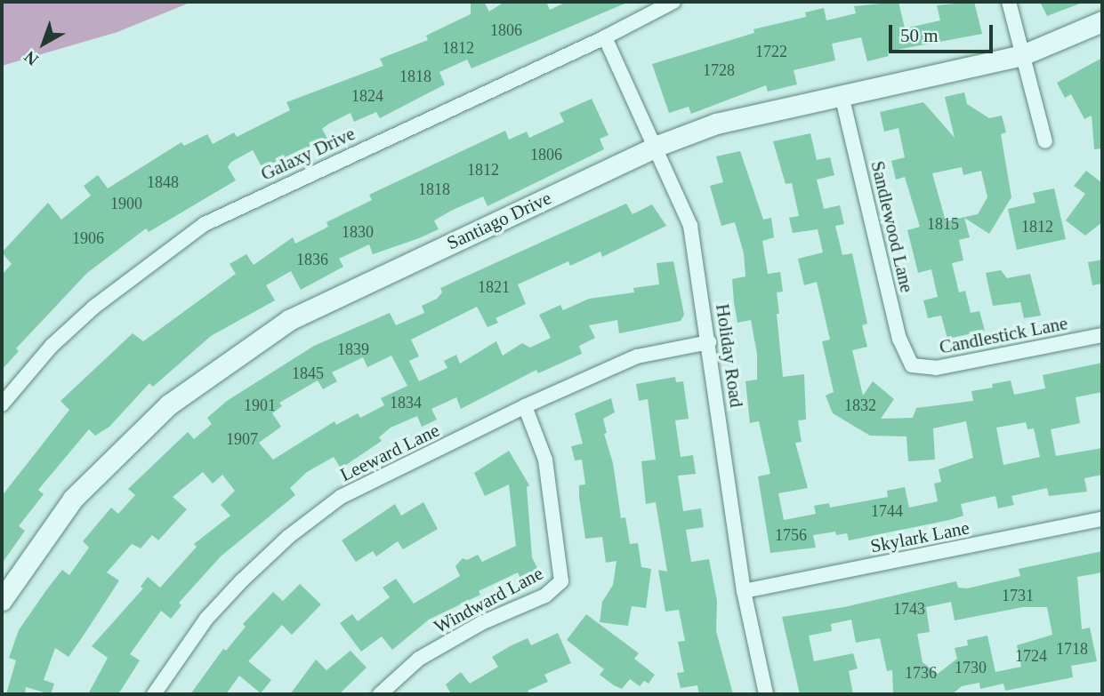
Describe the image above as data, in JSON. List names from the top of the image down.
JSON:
{
  "streets": {
    "street": [
      "Galaxy Drive",
      "Santiago Drive",
      "Sandlewood Lane",
      "Candlestick Lane",
      "Holiday Road",
      "Leeward Lane",
      "Skylark Lane",
      "Windward Lane"
    ]
  },
  "crossings": [
    ["Galaxy Drive", "Holiday Road"],
    ["Santiago Drive", "Sandlewood Lane"],
    ["Santiago Drive", "Holiday Road"],
    ["Sandlewood Lane", "Candlestick Lane"],
    ["Holiday Road", "Leeward Lane"],
    ["Holiday Road", "Skylark Lane"],
    ["Leeward Lane", "Windward Lane"]
  ],
  "house_numbers": [
    "1806",
    "1812",
    "1722",
    "1728",
    "1818",
    "1824",
    "1806",
    "1812",
    "1848",
    "1818",
    "1900",
    "1815",
    "1812",
    "1830",
    "1906",
    "1836",
    "1821",
    "1839",
    "1845",
    "1834",
    "1901",
    "1832",
    "1907",
    "1744",
    "1756",
    "1731",
    "1743",
    "1718",
    "1724",
    "1730",
    "1736"
  ],
  "scale_bar": "50 m",
  "north": "bottom left"
}
